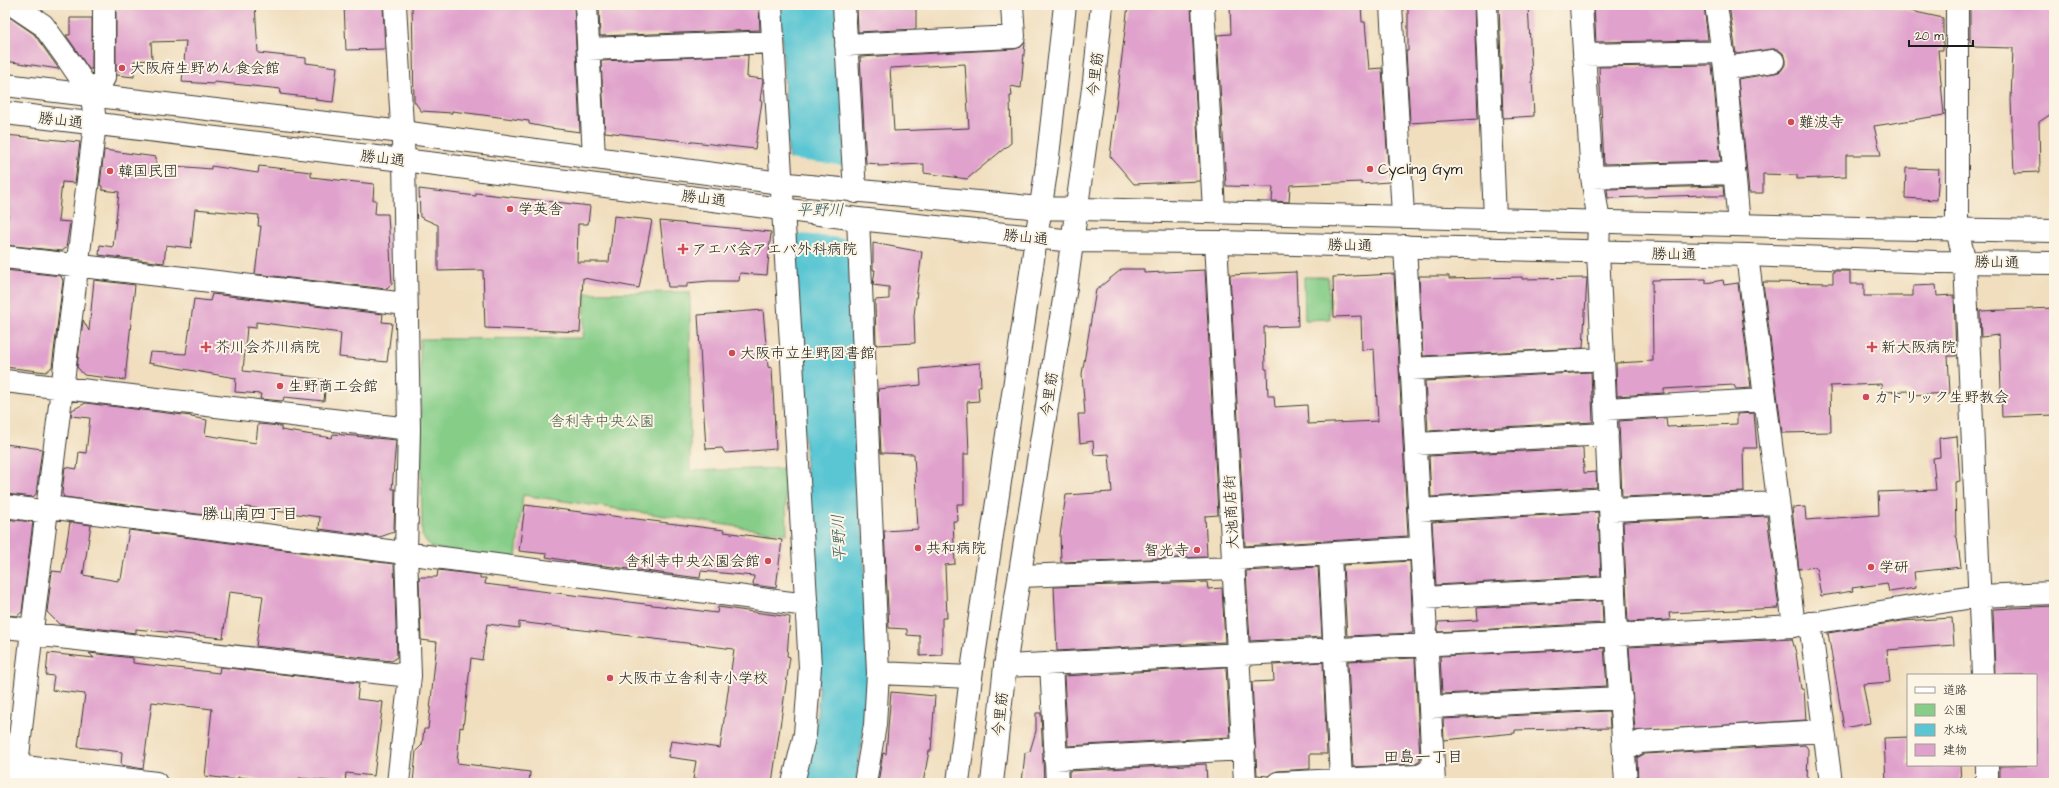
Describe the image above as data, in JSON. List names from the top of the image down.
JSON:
{
  "streets": {
    "street": ["今里筋", "勝山通", "大池商店街"]
  },
  "crossings": [
    ["今里筋", "勝山通"],
    ["勝山通", "大池商店街"]
  ],
  "districts": ["勝山南四丁目", "田島一丁目"],
  "water": ["平野川"],
  "parks": ["舎利寺中央公園"],
  "places": {
    "other": [
      "大阪府生野めん食会館",
      "難波寺",
      "Cycling Gym",
      "韓国民団",
      "学英舎",
      "大阪市立生野図書館",
      "生野商工会館",
      "カトリック生野教会",
      "共和病院",
      "智光寺",
      "舎利寺中央公園会館",
      "学研",
      "大阪市立舎利寺小学校"
    ],
    "health": ["アエバ会アエバ外科病院", "芥川会芥川病院", "新大阪病院"]
  },
  "legend": [
    "道路",
    "公園",
    "水域",
    "建物"
  ],
  "scale_bar": "20 m"
}
